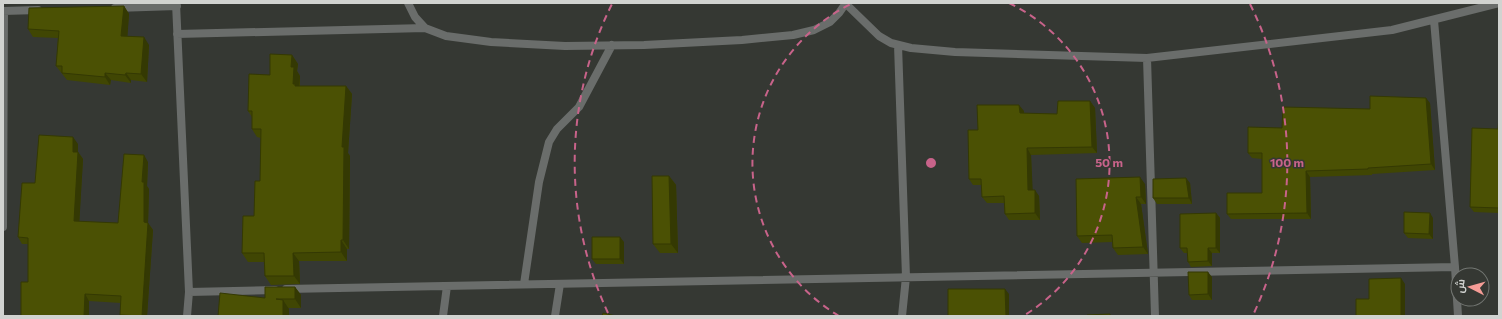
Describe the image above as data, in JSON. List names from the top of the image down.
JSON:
{
  "north": "left",
  "rings": ["50 m", "100 m"]
}
